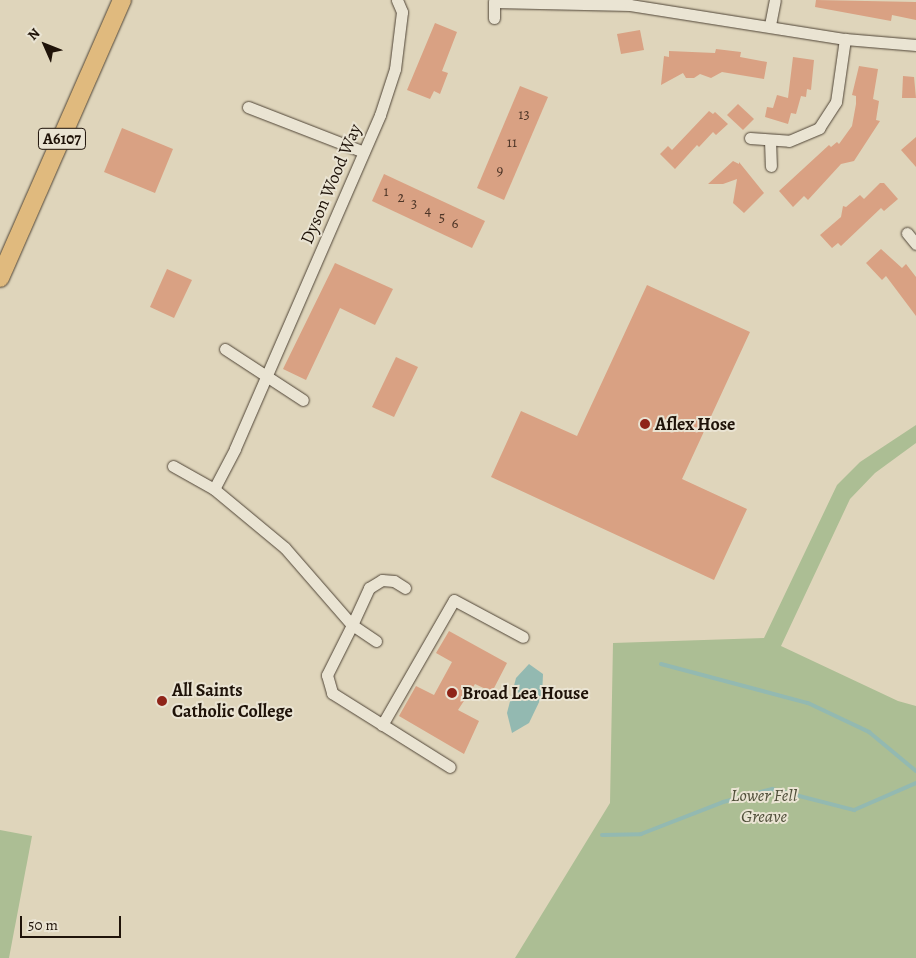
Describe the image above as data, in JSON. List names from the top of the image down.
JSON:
{
  "streets": {
    "main road": ["A6107"],
    "street": ["Dyson Wood Way"]
  },
  "parks": ["Lower Fell Greave"],
  "places": ["Aflex Hose", "Broad Lea House", "All Saints Catholic College"],
  "house_numbers": [
    "13",
    "11",
    "9",
    "1",
    "2",
    "3",
    "4",
    "5",
    "6"
  ],
  "scale_bar": "50 m",
  "north": "top left"
}
